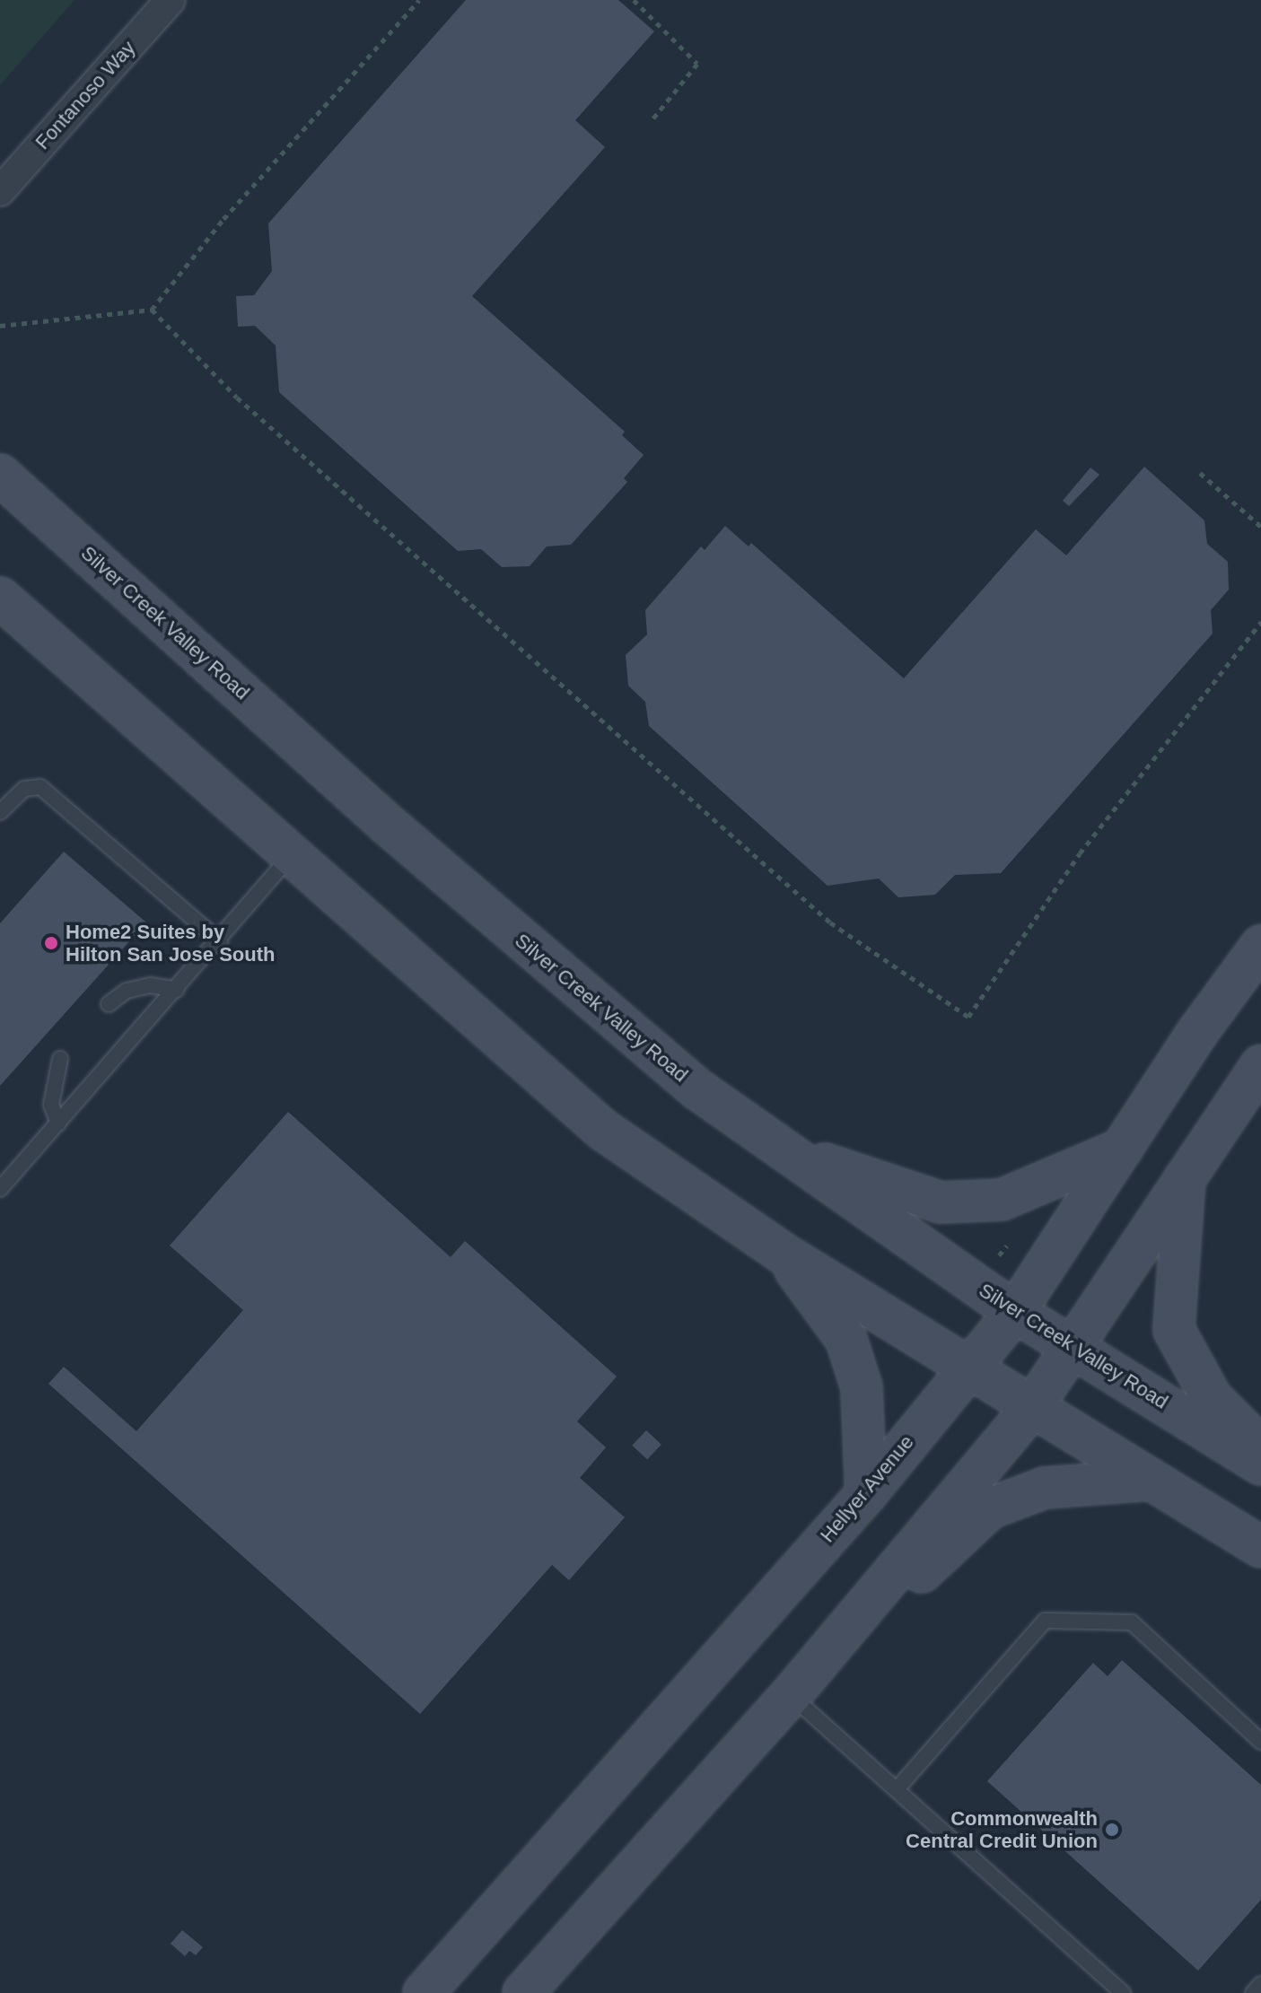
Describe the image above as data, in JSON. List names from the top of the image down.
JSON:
{
  "streets": {
    "main road": ["Silver Creek Valley Road", "Hellyer Avenue"],
    "street": ["Fontanoso Way"]
  },
  "crossings": [
    ["Silver Creek Valley Road", "Hellyer Avenue"]
  ],
  "places": ["Home2 Suites by Hilton San Jose South", "Commonwealth Central Credit Union"]
}
